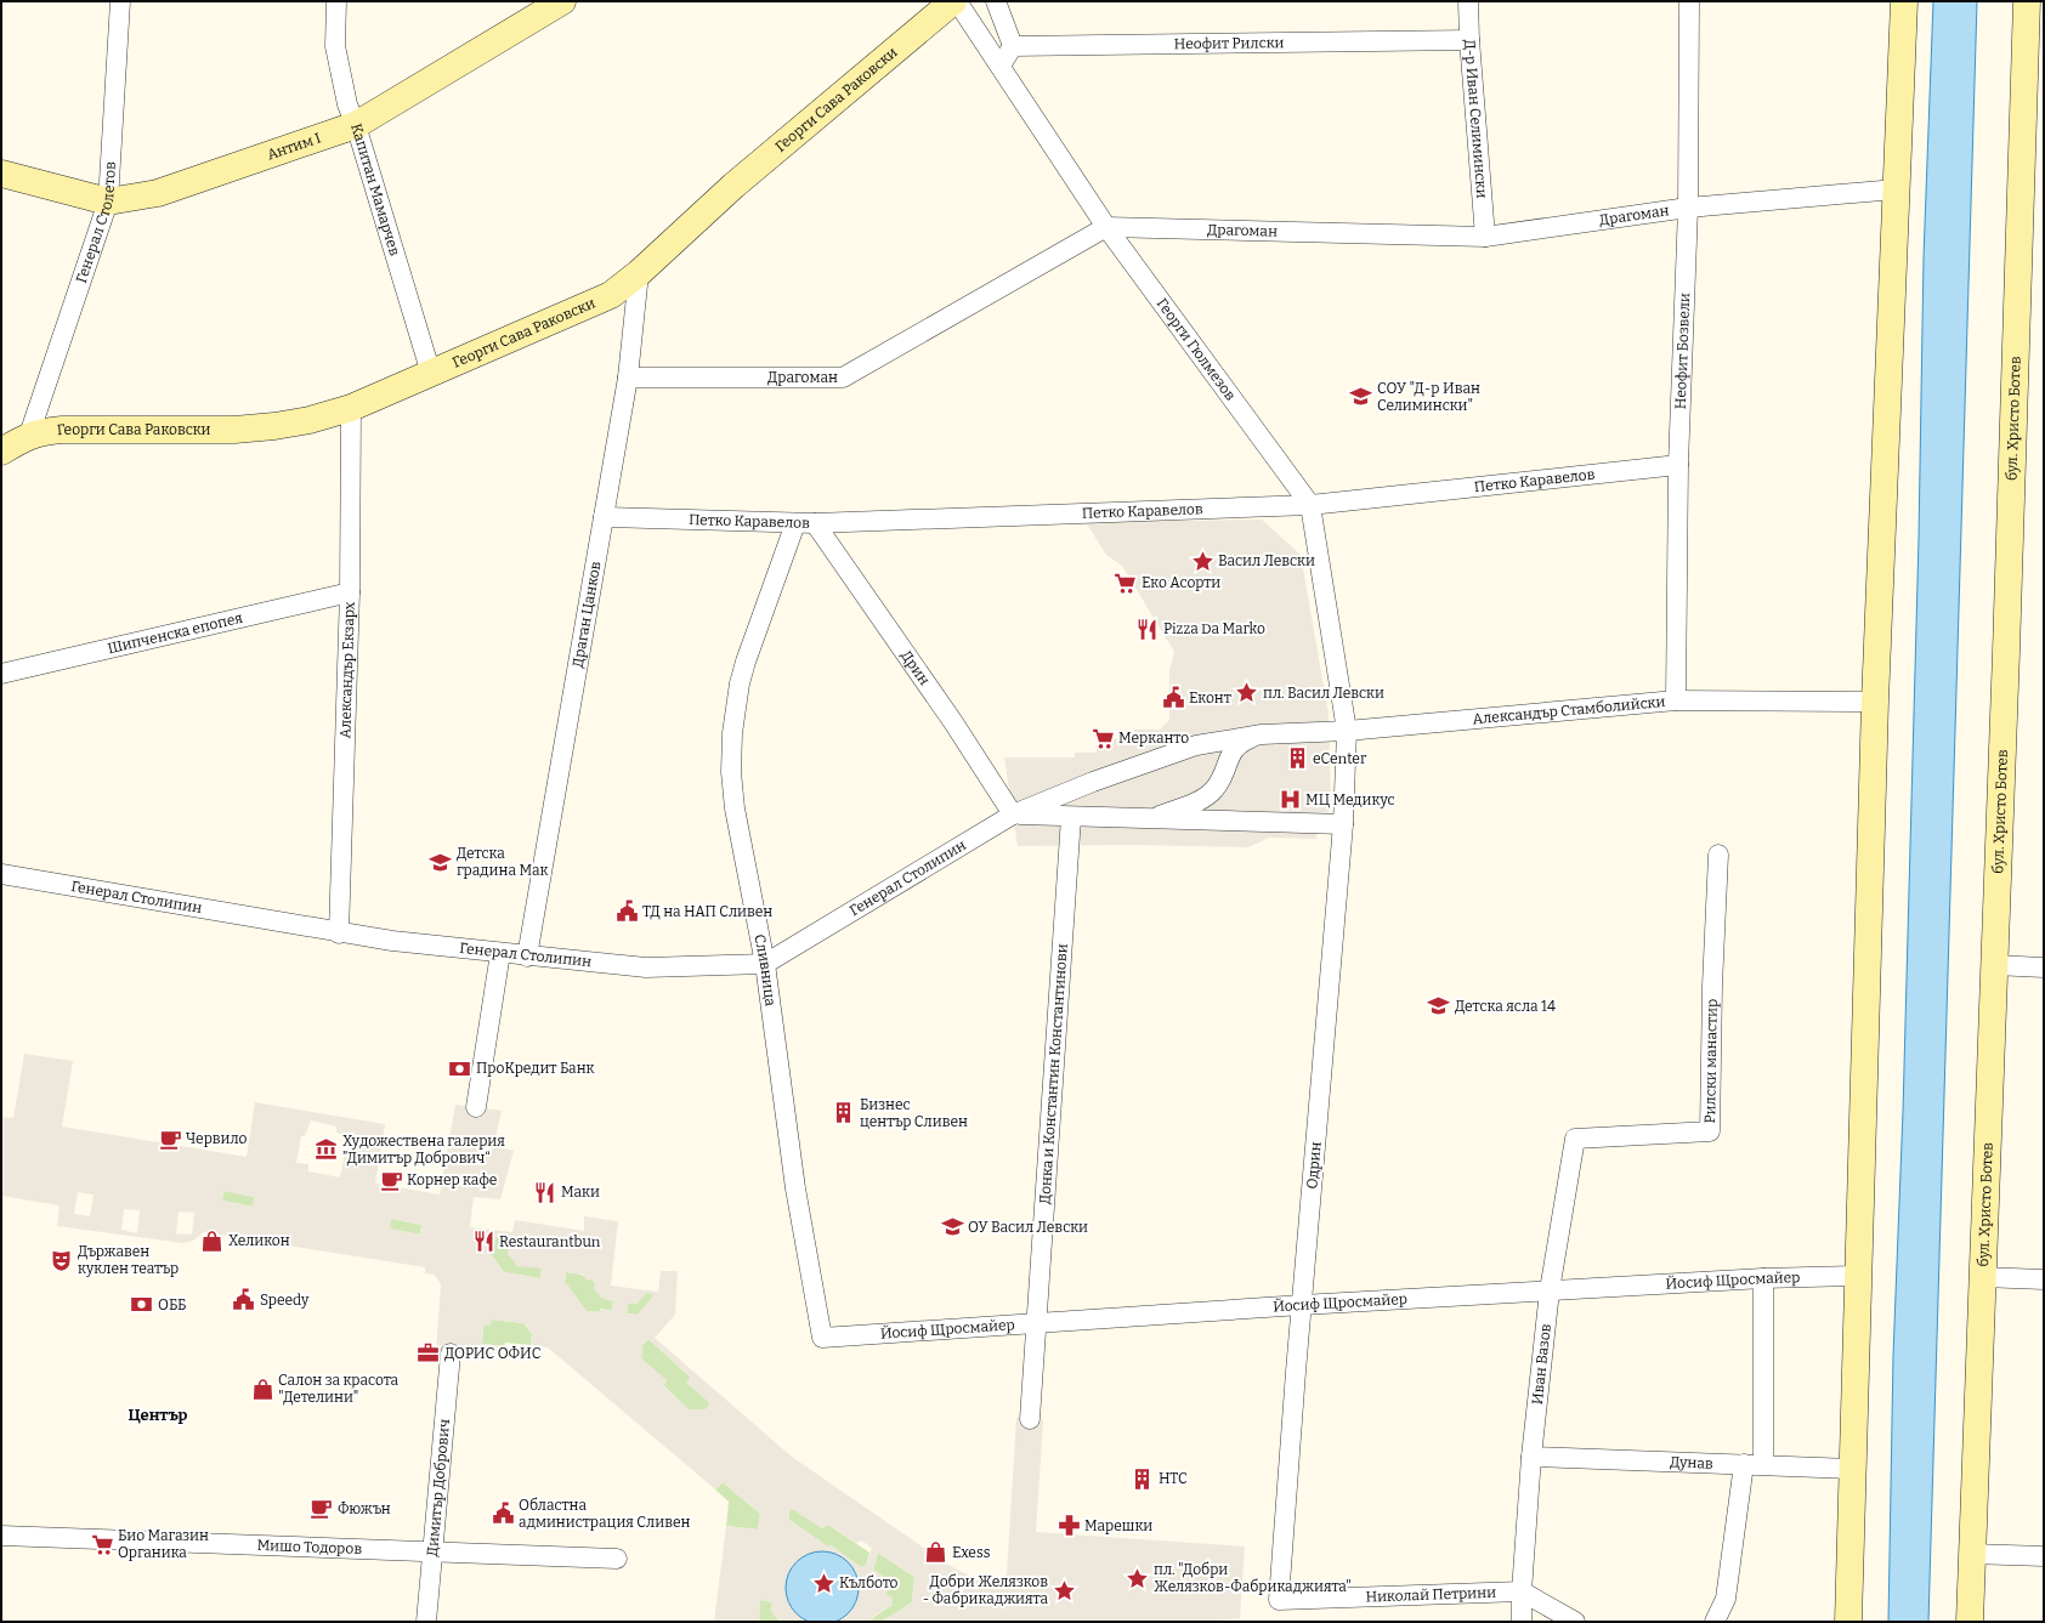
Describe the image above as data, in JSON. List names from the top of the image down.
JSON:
{
  "streets": {
    "main road": ["Георги Сава Раковски", "Антим I", "бул. Христо Ботев"],
    "street": [
      "Неофит Рилски",
      "Д-р Иван Селимински",
      "Капитан Мамарчев",
      "Драгоман",
      "Генерал Столетов",
      "Георги Гюлмезов",
      "Неофит Бозвели",
      "Петко Каравелов",
      "Драган Цанков",
      "Шипченска епопея",
      "Дрин",
      "Александър Екзарх",
      "Александър Стамболийски",
      "Генерал Столипин",
      "Сливница",
      "Рилски манастир",
      "Донка и Константин Константинови",
      "Одрин",
      "Йосиф Щросмайер",
      "Иван Вазов",
      "Дунав",
      "Димитър Добрович",
      "Мишо Тодоров",
      "Николай Петрини"
    ]
  },
  "crossings": [
    ["Неофит Рилски", "Д-р Иван Селимински"],
    ["Георги Сава Раковски", "Капитан Мамарчев"],
    ["Георги Сава Раковски", "Генерал Столетов"],
    ["Георги Сава Раковски", "Драган Цанков"],
    ["Георги Сава Раковски", "Александър Екзарх"],
    ["Д-р Иван Селимински", "Драгоман"],
    ["Антим I", "Капитан Мамарчев"],
    ["Антим I", "Генерал Столетов"],
    ["Драгоман", "Георги Гюлмезов"],
    ["Драгоман", "Неофит Бозвели"],
    ["Драгоман", "Драган Цанков"],
    ["Георги Гюлмезов", "Петко Каравелов"],
    ["Георги Гюлмезов", "Александър Стамболийски"],
    ["Георги Гюлмезов", "Одрин"],
    ["Неофит Бозвели", "Петко Каравелов"],
    ["Неофит Бозвели", "Александър Стамболийски"],
    ["Петко Каравелов", "Драган Цанков"],
    ["Петко Каравелов", "Дрин"],
    ["Петко Каравелов", "Сливница"],
    ["Драган Цанков", "Генерал Столипин"],
    ["Шипченска епопея", "Александър Екзарх"],
    ["Дрин", "Генерал Столипин"],
    ["Александър Екзарх", "Генерал Столипин"],
    ["Александър Стамболийски", "Генерал Столипин"],
    ["Александър Стамболийски", "Одрин"],
    ["Генерал Столипин", "Сливница"],
    ["Сливница", "Йосиф Щросмайер"],
    ["Рилски манастир", "Иван Вазов"],
    ["Донка и Константин Константинови", "Йосиф Щросмайер"],
    ["Одрин", "Йосиф Щросмайер"],
    ["Одрин", "Николай Петрини"],
    ["Йосиф Щросмайер", "Иван Вазов"],
    ["Иван Вазов", "Дунав"],
    ["Иван Вазов", "Николай Петрини"],
    ["Димитър Добрович", "Мишо Тодоров"]
  ],
  "districts": ["Център"],
  "places": {
    "school or university": [
      "СОУ \"Д-р Иван Селимински\"",
      "Детска градина Мак",
      "Детска ясла 14",
      "ОУ Васил Левски"
    ],
    "place": [
      "Васил Левски",
      "пл. Васил Левски",
      "пл. \"Добри Желязков-Фабрикаджията\"",
      "Кълбото",
      "Добри Желязков - Фабрикаджията"
    ],
    "supermarket": ["Еко Асорти", "Мерканто", "Био Магазин Органика"],
    "restaurant": ["Pizza Da Marko", "Маки", "Restaurantbun"],
    "public building": [
      "Еконт",
      "ТД на НАП Сливен",
      "Speedy",
      "Областна администрация Сливен"
    ],
    "building": ["eCenter", "Бизнес център Сливен", "НТС"],
    "hospital": ["МЦ Медикус"],
    "bank": ["ПроКредит Банк", "ОББ"],
    "cafe": ["Червило", "Корнер кафе", "Фюжън"],
    "museum": ["Художествена галерия ”Димитър Добрович“"],
    "shop": ["Хеликон", "Салон за красота \"Детелини\"", "Exess"],
    "theatre": ["Държавен куклен театър"],
    "office": ["ДОРИС ОФИС"],
    "pharmacy": ["Марешки"]
  }
}
